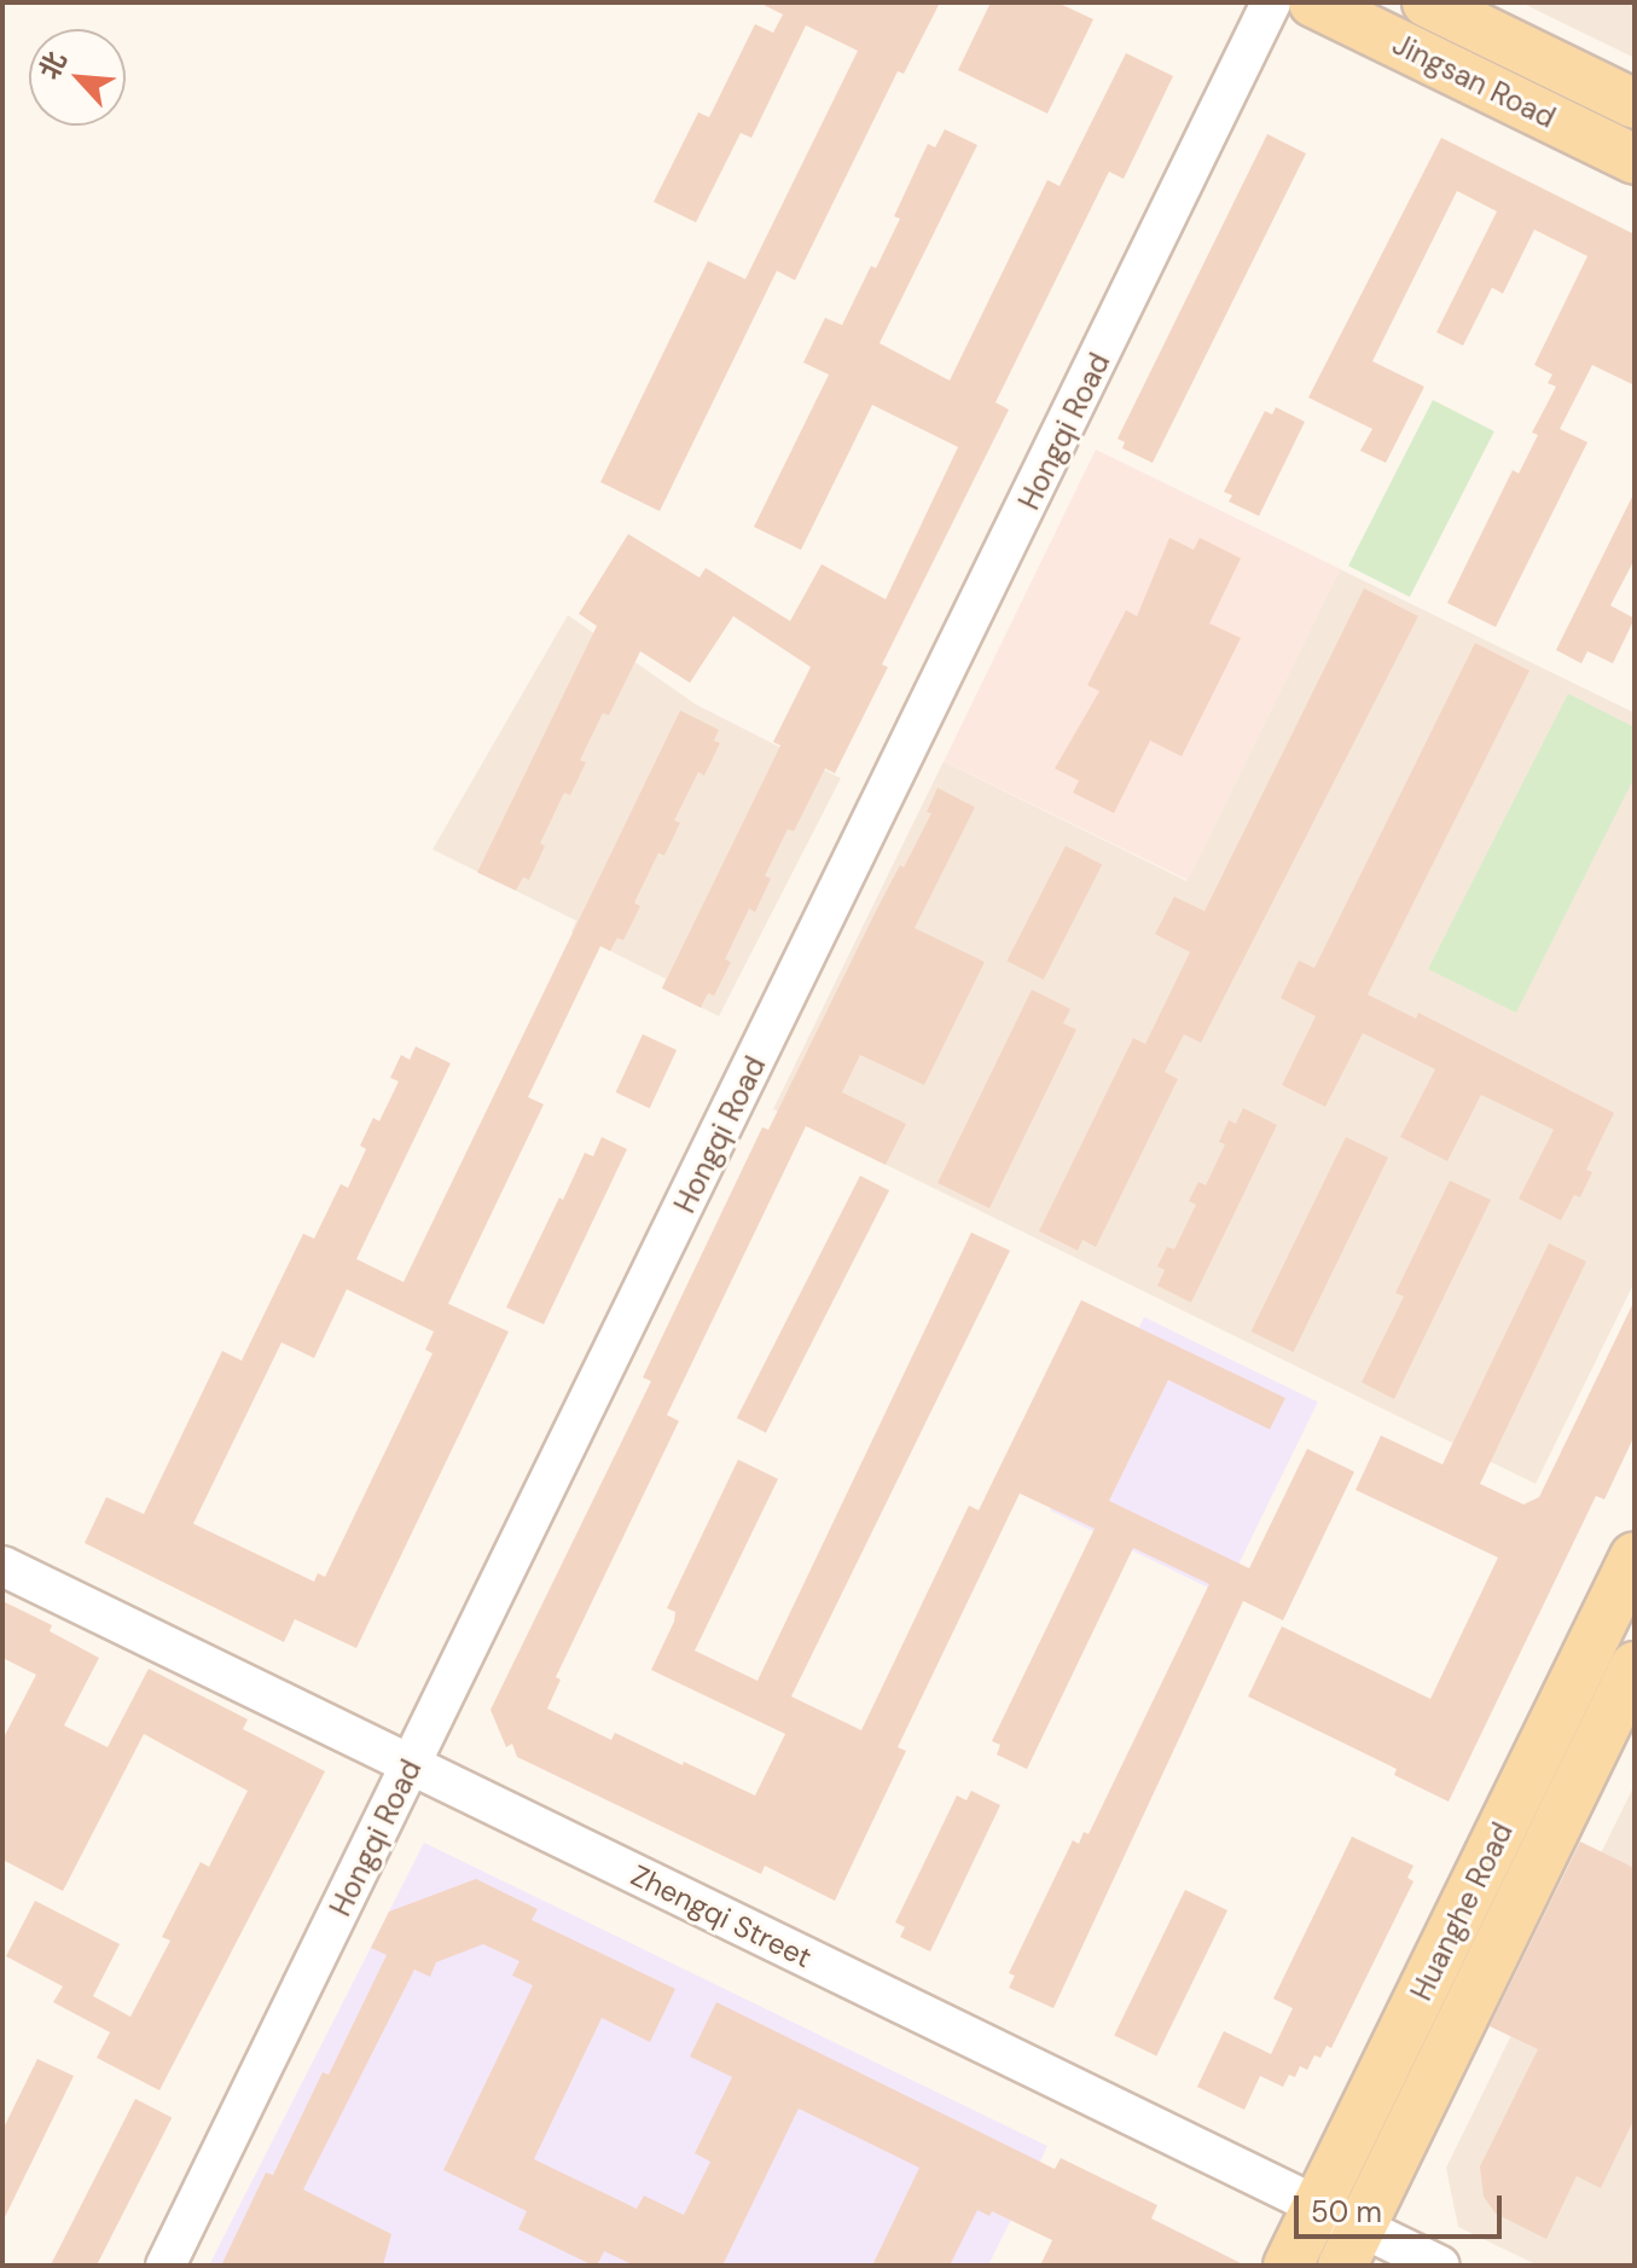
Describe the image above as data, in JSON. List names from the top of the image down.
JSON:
{
  "streets": {
    "main road": ["Jingsan Road", "Huanghe Road"],
    "street": ["Hongqi Road", "Zhengqi Street"]
  },
  "crossings": [
    ["Hongqi Road", "Zhengqi Street"],
    ["Huanghe Road", "Zhengqi Street"]
  ],
  "scale_bar": "50 m",
  "north": "top left"
}
